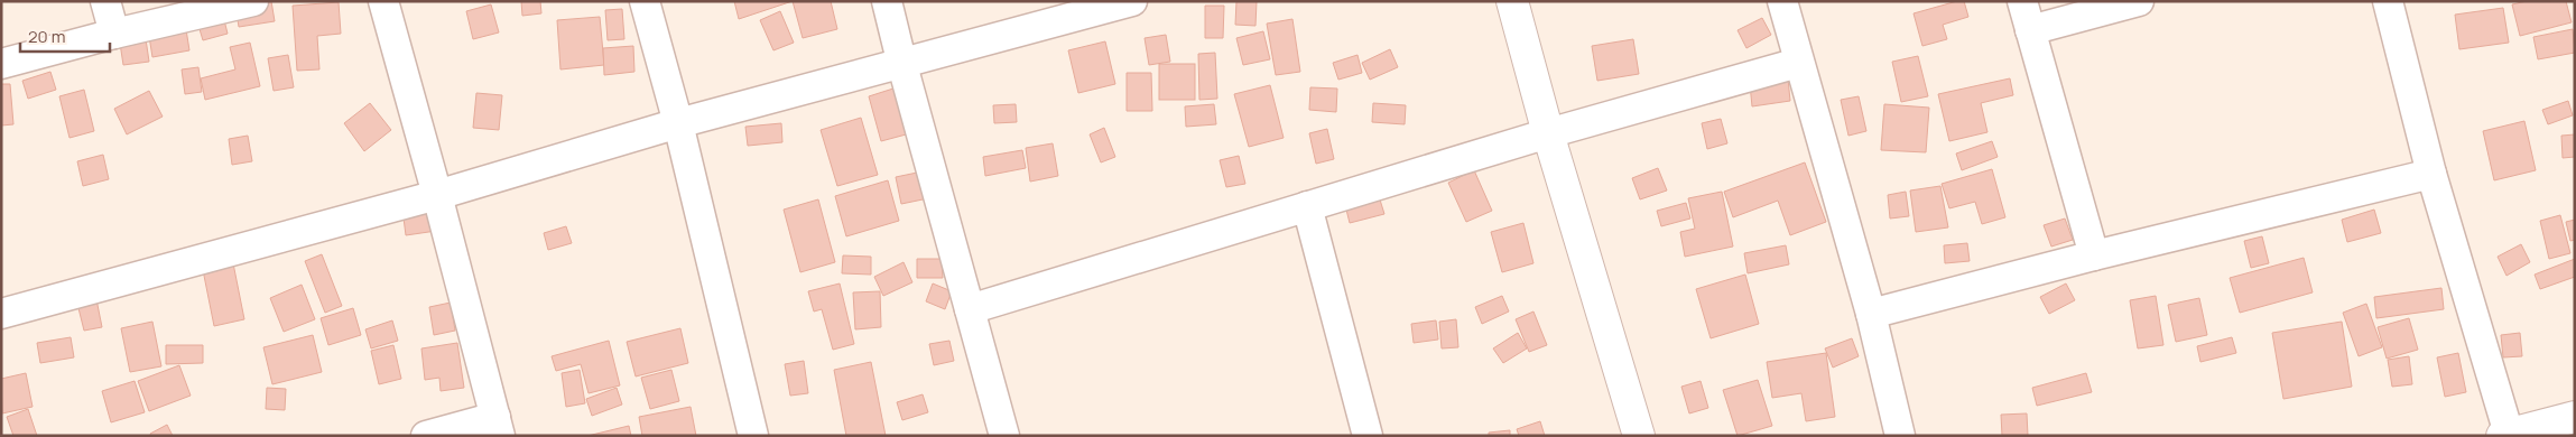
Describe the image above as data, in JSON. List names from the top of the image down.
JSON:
{
  "scale_bar": "20 m"
}
